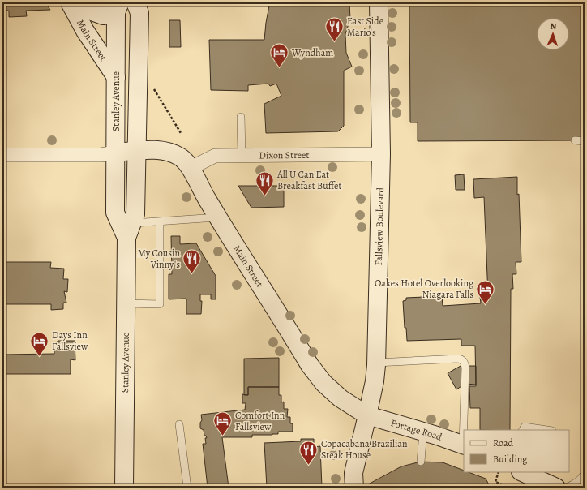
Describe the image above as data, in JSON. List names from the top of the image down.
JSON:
{
  "streets": {
    "main road": [
      "Main Street",
      "Stanley Avenue",
      "Fallsview Boulevard",
      "Portage Road"
    ],
    "street": ["Dixon Street"]
  },
  "crossings": [
    ["Main Street", "Stanley Avenue"],
    ["Main Street", "Dixon Street"],
    ["Main Street", "Fallsview Boulevard"],
    ["Main Street", "Portage Road"],
    ["Dixon Street", "Fallsview Boulevard"],
    ["Fallsview Boulevard", "Portage Road"]
  ],
  "places": {
    "restaurant": [
      "East Side Mario's",
      "All U Can Eat Breakfast Buffet",
      "My Cousin Vinny's",
      "Copacabana Brazilian Steak House"
    ],
    "hotel": [
      "Wyndham",
      "Oakes Hotel Overlooking Niagara Falls",
      "Days Inn Fallsview",
      "Comfort Inn Fallsview"
    ]
  },
  "legend": ["Road", "Building"],
  "north": "top"
}
